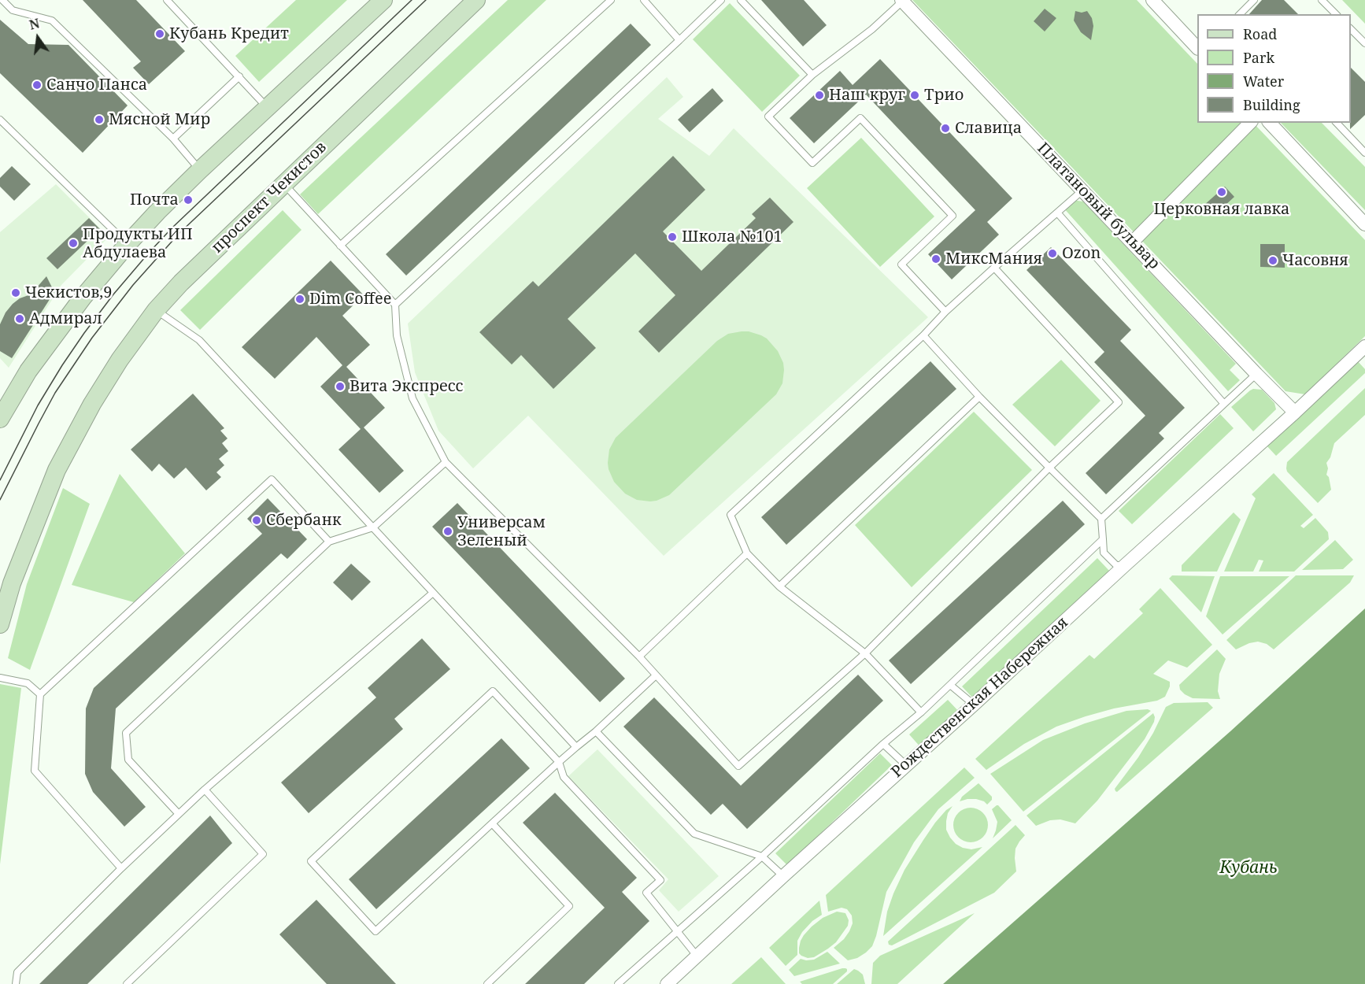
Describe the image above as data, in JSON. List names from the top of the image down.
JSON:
{
  "streets": {
    "main road": ["проспект Чекистов"],
    "street": ["Платановый бульвар", "Рождественская Набережная"]
  },
  "crossings": [
    ["Платановый бульвар", "Рождественская Набережная"]
  ],
  "water": ["Кубань"],
  "places": [
    "Кубань Кредит",
    "Санчо Панса",
    "Наш круг",
    "Трио",
    "Мясной Мир",
    "Славица",
    "Церковная лавка",
    "Почта",
    "Школа №101",
    "Продукты ИП Абдулаева",
    "Ozon",
    "МиксМания",
    "Часовня",
    "Чекистов,9",
    "Dim Coffee",
    "Адмирал",
    "Вита Экспресс",
    "Сбербанк",
    "Универсам Зеленый"
  ],
  "legend": [
    "Road",
    "Park",
    "Water",
    "Building"
  ],
  "north": "top"
}
